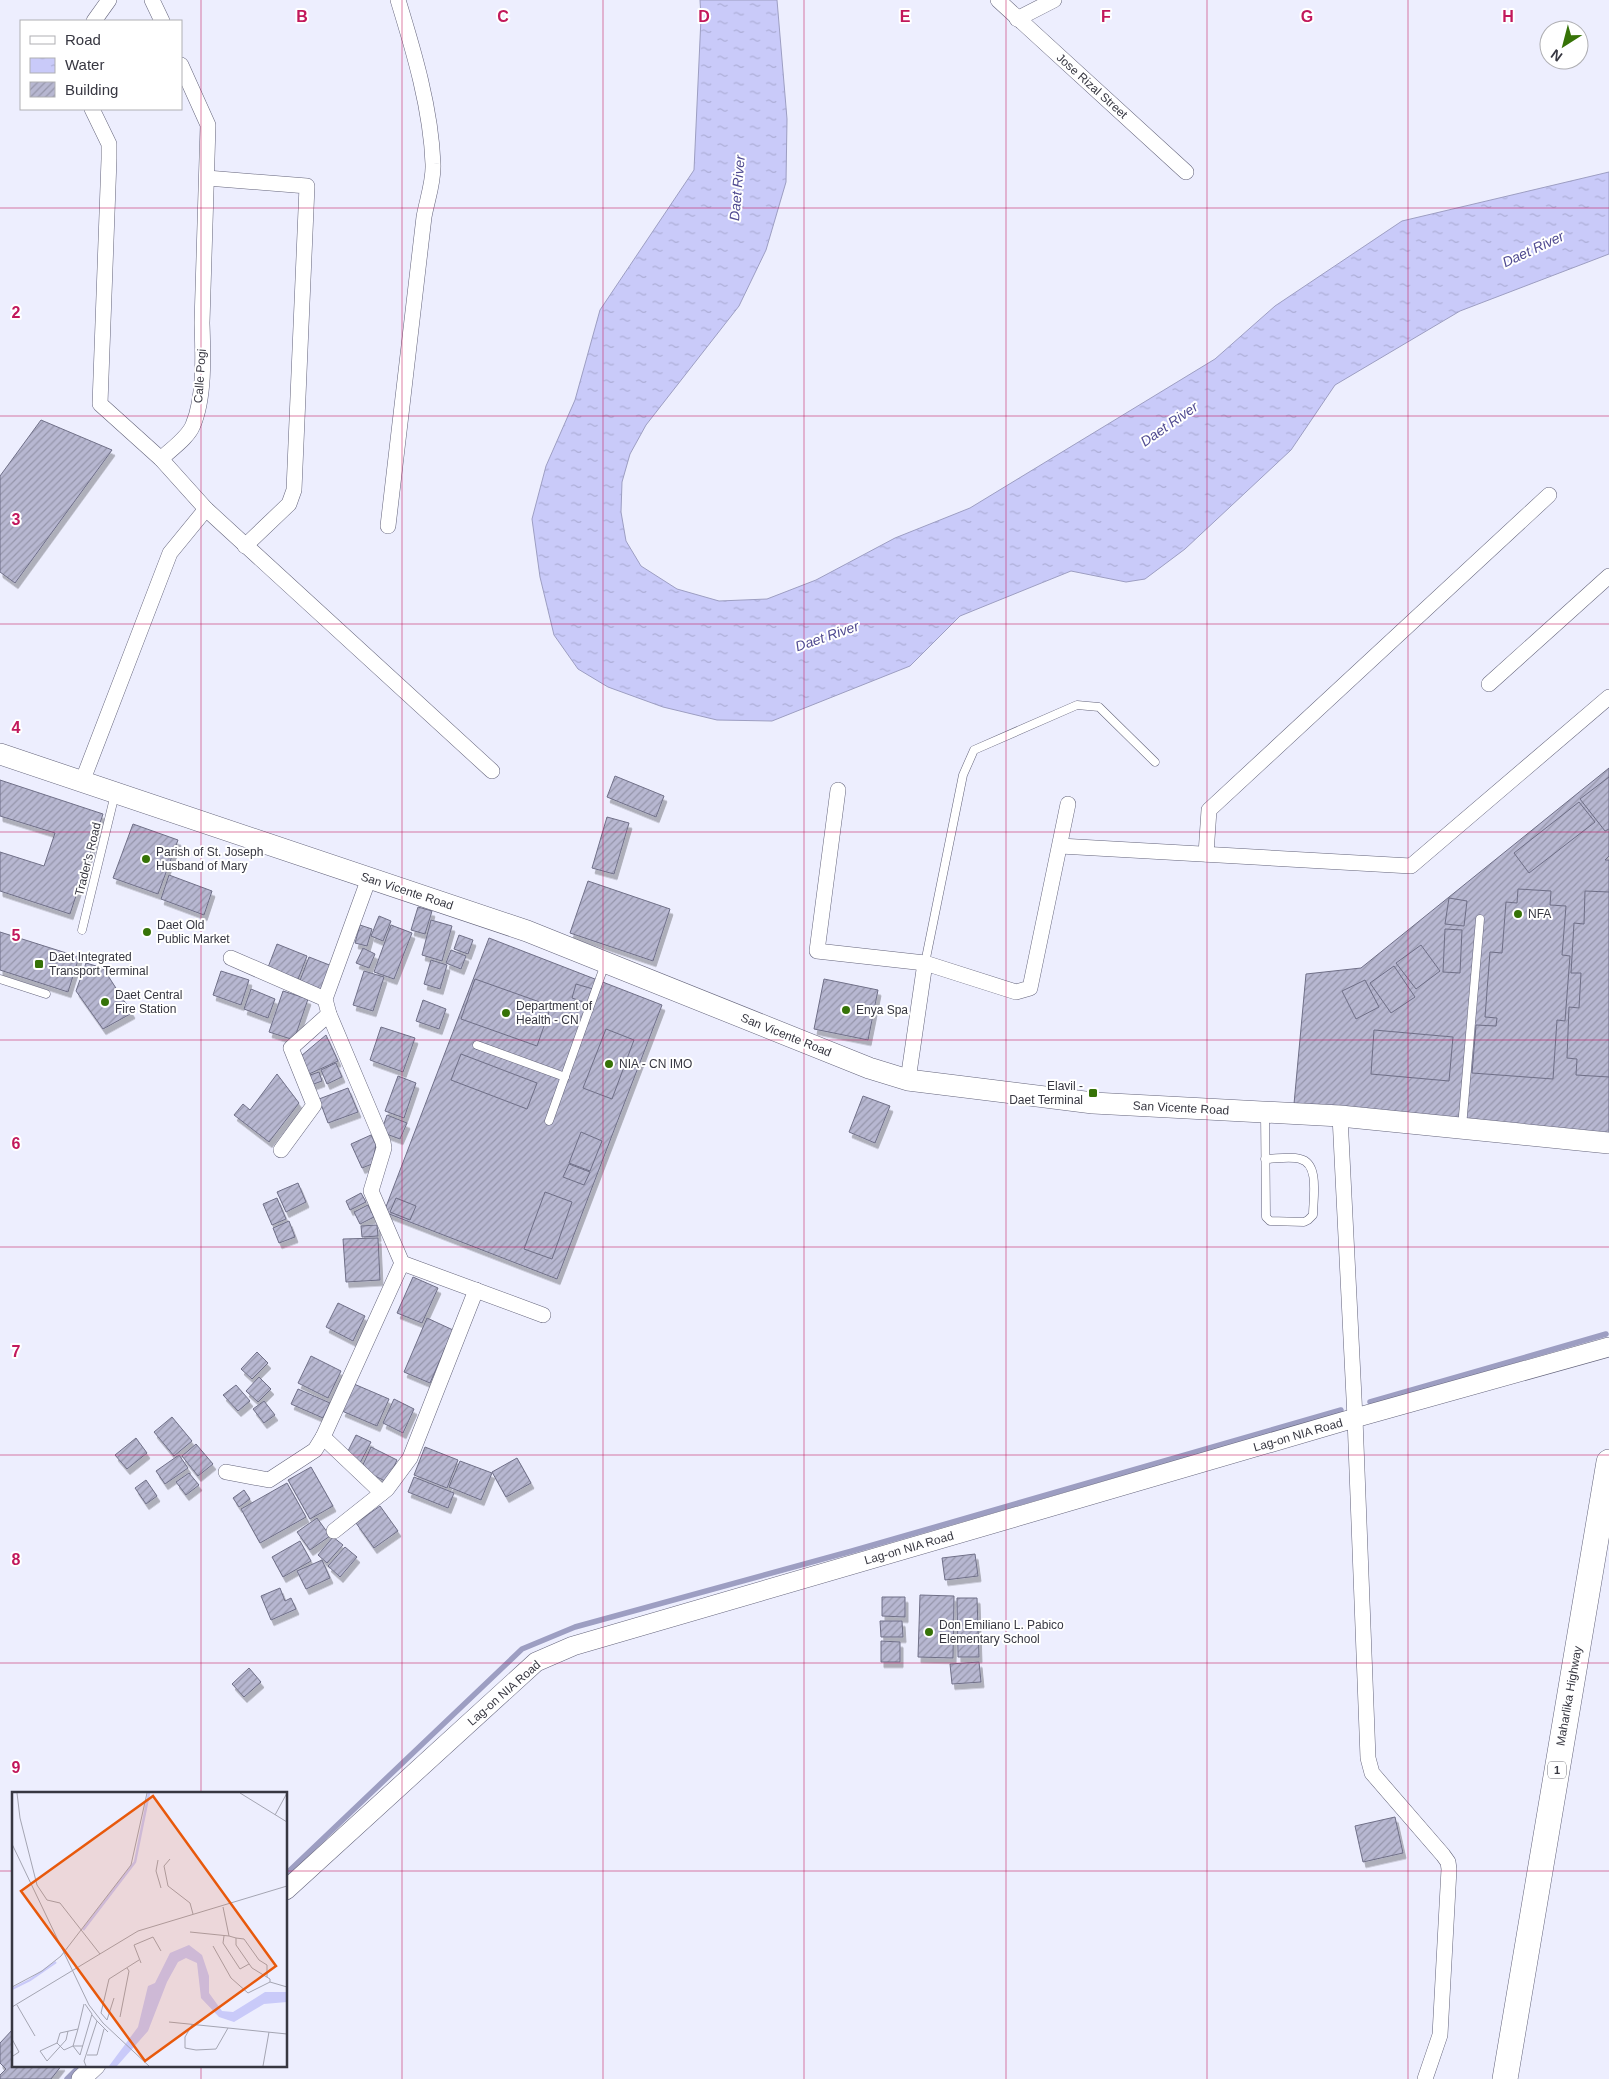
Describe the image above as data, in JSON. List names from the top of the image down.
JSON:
{
  "streets": {
    "highway": ["Maharlika Highway", "1"],
    "main road": ["San Vicente Road"],
    "street": ["Jose Rizal Street", "Calle Pogi", "Lag-on NIA Road"],
    "lane": ["Trader's Road"]
  },
  "crossings": [
    ["Trader's Road", "San Vicente Road"]
  ],
  "water": ["Daet River"],
  "places": {
    "other": [
      "Parish of St. Joseph Husband of Mary",
      "NFA",
      "Daet Old Public Market",
      "Daet Central Fire Station",
      "Enya Spa",
      "Department of Health - CN",
      "NIA - CN IMO",
      "Don Emiliano L. Pabico Elementary School"
    ],
    "transit": ["Daet Integrated Transport Terminal", "Elavil - Daet Terminal"]
  },
  "legend": ["Road", "Water", "Building"],
  "north": "bottom left",
  "grid": {
    "columns": [
      "B",
      "C",
      "D",
      "E",
      "F",
      "G",
      "H"
    ],
    "rows": [
      "2",
      "3",
      "4",
      "5",
      "6",
      "7",
      "8",
      "9"
    ]
  }
}
